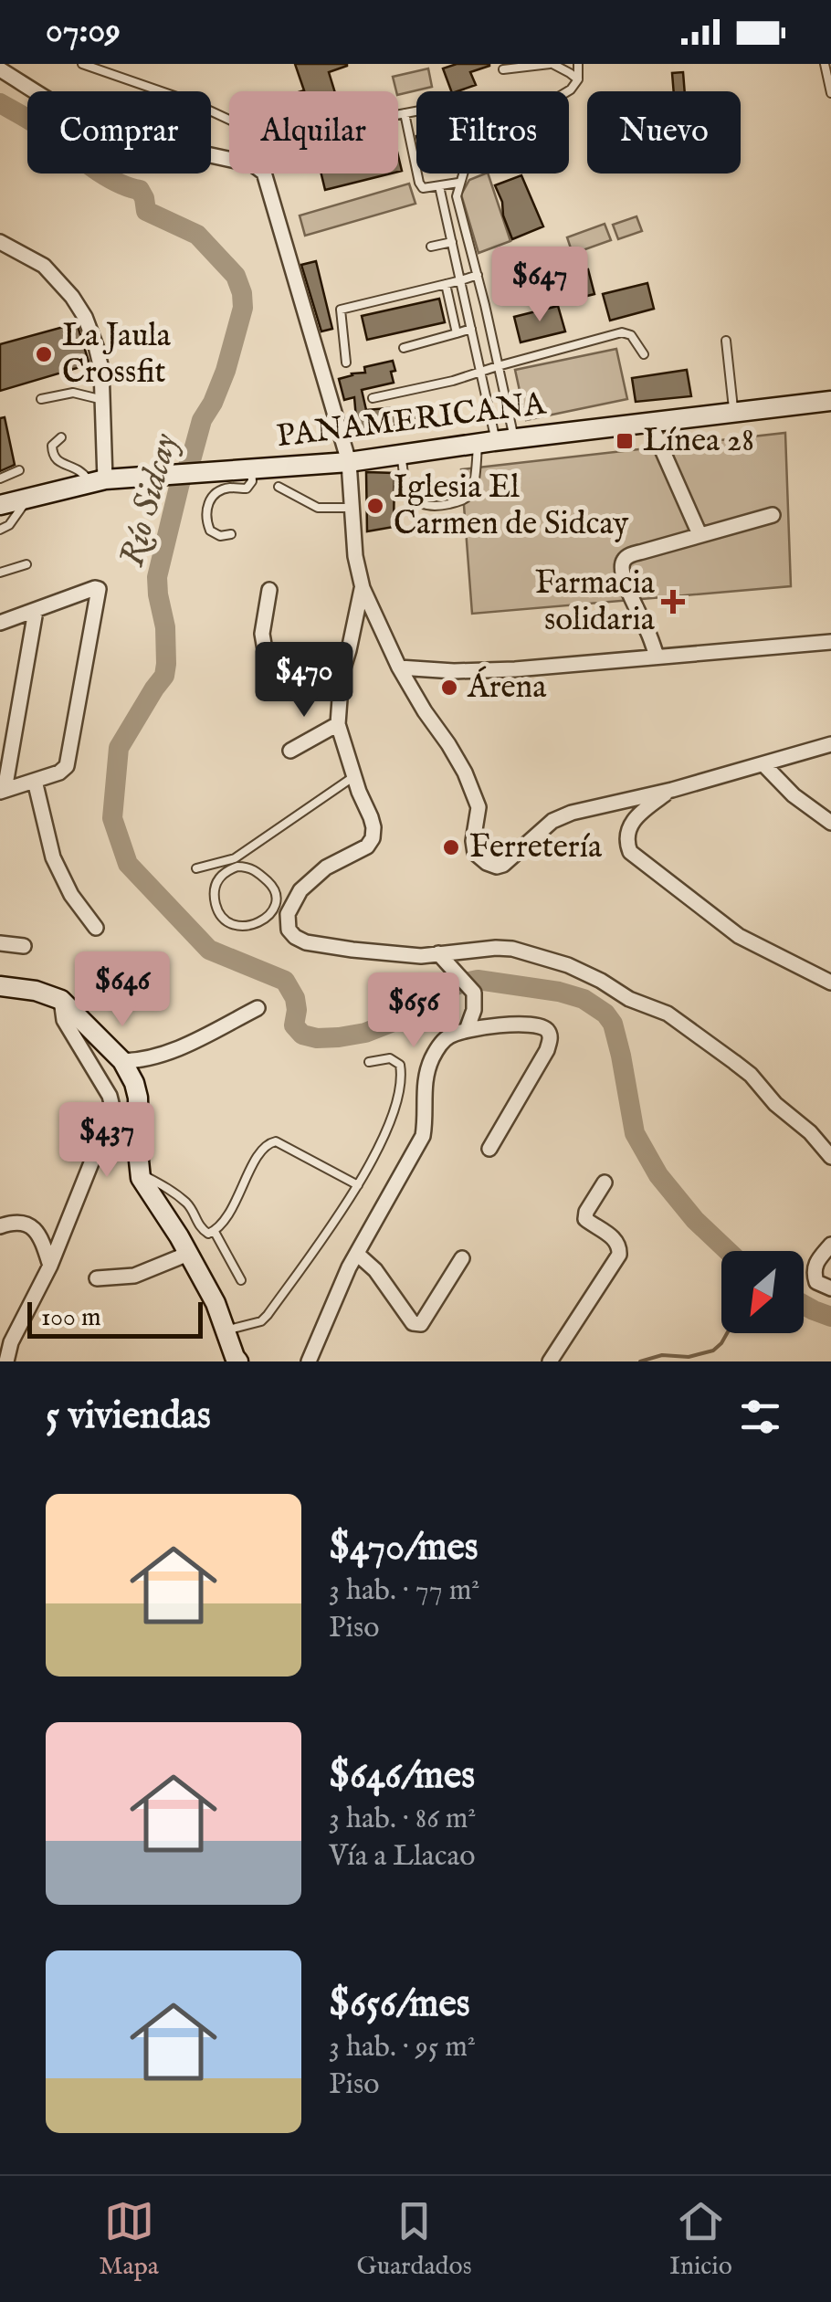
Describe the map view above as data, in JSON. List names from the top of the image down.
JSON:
{
  "streets": {
    "main road": ["PANAMERICANA"]
  },
  "water": ["Río Sidcay"],
  "places": {
    "other": [
      "La Jaula Crossfit",
      "Iglesia El Carmen de Sidcay",
      "Árena",
      "Ferretería"
    ],
    "transit": ["Línea 28"],
    "health": ["Farmacia solidaria"]
  },
  "scale_bar": "100 m",
  "north": "bottom left",
  "page": {
    "status": "07:09",
    "chip": [
      "Comprar",
      "Alquilar",
      "Filtros",
      "Nuevo"
    ],
    "price": [
      "$647",
      "$470",
      "$646",
      "$656",
      "$437"
    ],
    "scale": "100 m",
    "heading": "5 viviendas",
    "list": [
      {
        "name": "$470/mes",
        "note": "3 hab. · 77 m² · Piso"
      },
      {
        "name": "$646/mes",
        "note": "3 hab. · 86 m² · Vía a Llacao"
      },
      {
        "name": "$656/mes",
        "note": "3 hab. · 95 m² · Piso"
      }
    ],
    "tabs": ["Mapa", "Guardados", "Inicio"]
  }
}
